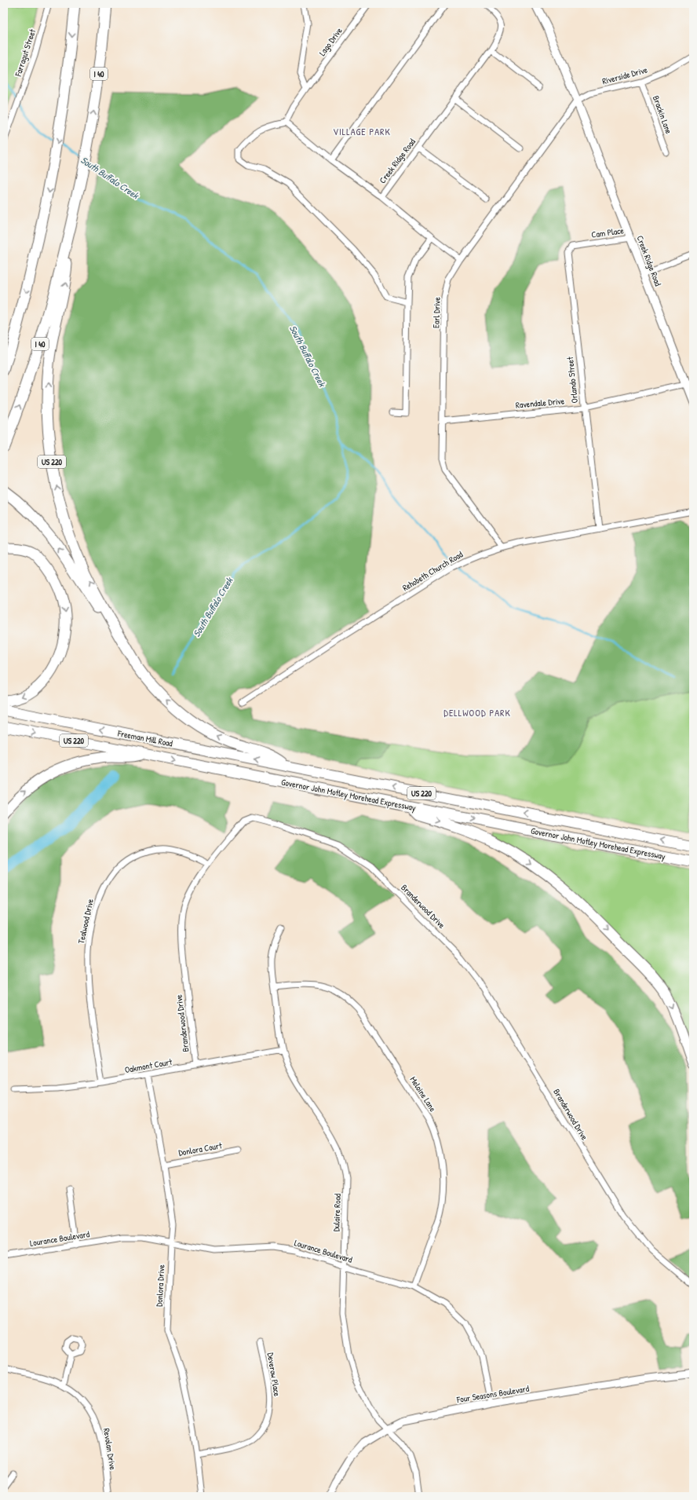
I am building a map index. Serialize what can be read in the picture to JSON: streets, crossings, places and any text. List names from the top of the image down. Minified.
{"streets":{"highway":["I 40","US 220","Freeman Mill Road","Governor John Motley Morehead Expressway"],"main road":["Creek Ridge Road"],"street":["Lago Drive","Farragut Street","Riverside Drive","Brackin Lane","Cam Place","Earl Drive","Orlando Street","Ravendale Drive","Rehobeth Church Road","Branderwood Drive","Tealwood Drive","Oakmont Court","Meloine Lane","Donlora Court","Dulaire Road","Lourance Boulevard","Donlora Drive","Deverow Place","Four Seasons Boulevard","Revolan Drive"]},"crossings":[["Lago Drive","Creek Ridge Road"],["I 40","US 220"],["Riverside Drive","Brackin Lane"],["Riverside Drive","Creek Ridge Road"],["Riverside Drive","Earl Drive"],["Creek Ridge Road","Cam Place"],["Creek Ridge Road","Earl Drive"],["Creek Ridge Road","Ravendale Drive"],["Cam Place","Orlando Street"],["Earl Drive","Ravendale Drive"],["Earl Drive","Rehobeth Church Road"],["Orlando Street","Ravendale Drive"],["Orlando Street","Rehobeth Church Road"],["US 220","Freeman Mill Road"],["US 220","Governor John Motley Morehead Expressway"],["Freeman Mill Road","Governor John Motley Morehead Expressway"],["Branderwood Drive","Tealwood Drive"],["Branderwood Drive","Oakmont Court"],["Tealwood Drive","Oakmont Court"],["Oakmont Court","Dulaire Road"],["Oakmont Court","Donlora Drive"],["Meloine Lane","Dulaire Road"],["Meloine Lane","Lourance Boulevard"],["Donlora Court","Donlora Drive"],["Dulaire Road","Lourance Boulevard"],["Dulaire Road","Four Seasons Boulevard"],["Lourance Boulevard","Donlora Drive"],["Lourance Boulevard","Four Seasons Boulevard"],["Donlora Drive","Deverow Place"]],"districts":["VILLAGE PARK","DELLWOOD PARK"],"water":["South Buffalo Creek"]}
